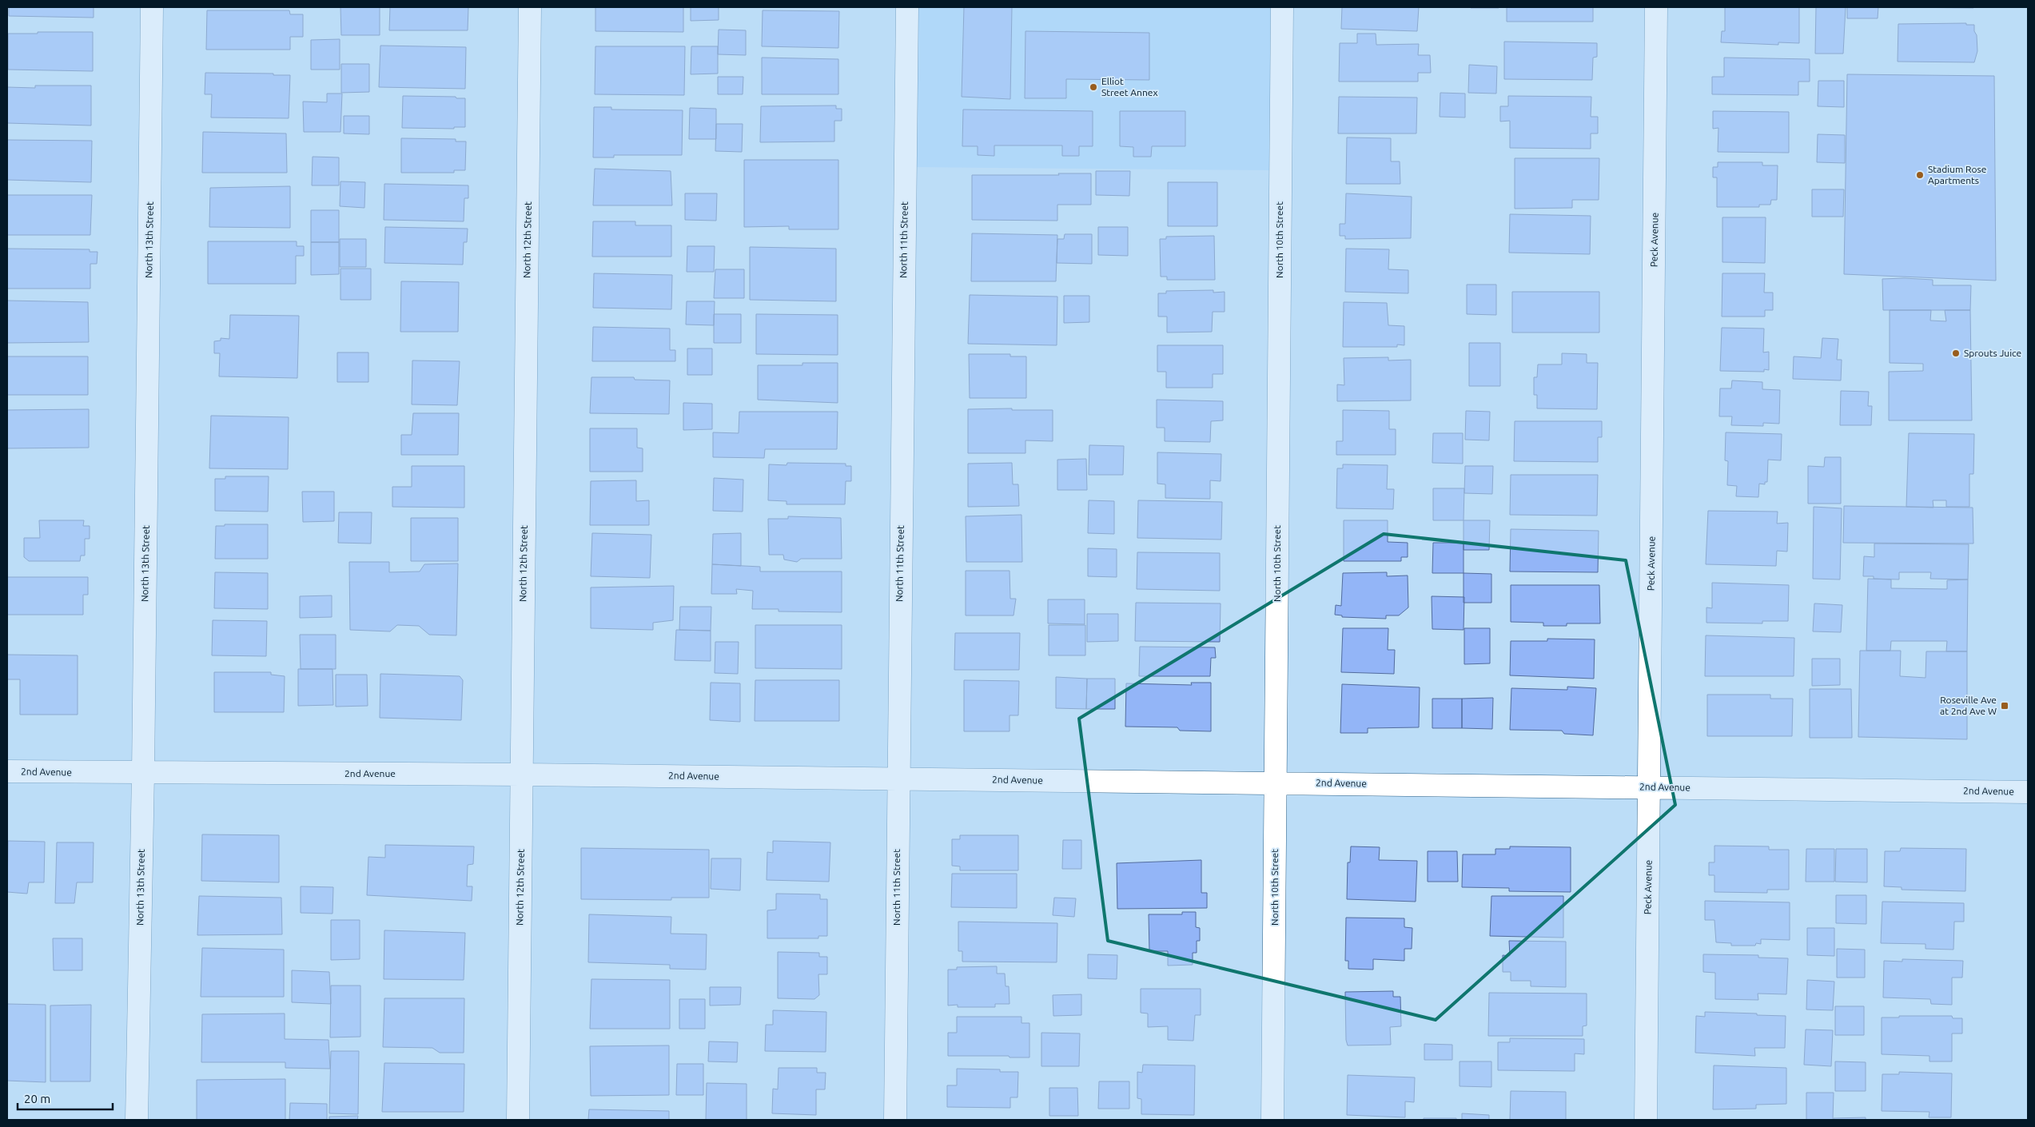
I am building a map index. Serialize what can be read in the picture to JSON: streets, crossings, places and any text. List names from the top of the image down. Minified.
{"streets":{"street":["North 13th Street","North 12th Street","North 11th Street","North 10th Street","Peck Avenue","2nd Avenue"]},"crossings":[["North 13th Street","2nd Avenue"],["North 12th Street","2nd Avenue"],["North 11th Street","2nd Avenue"],["North 10th Street","2nd Avenue"],["Peck Avenue","2nd Avenue"]],"places":{"other":["Elliot Street Annex","Stadium Rose Apartments","Sprouts Juice"],"transit":["Roseville Ave at 2nd Ave W"]},"scale_bar":"20 m"}
